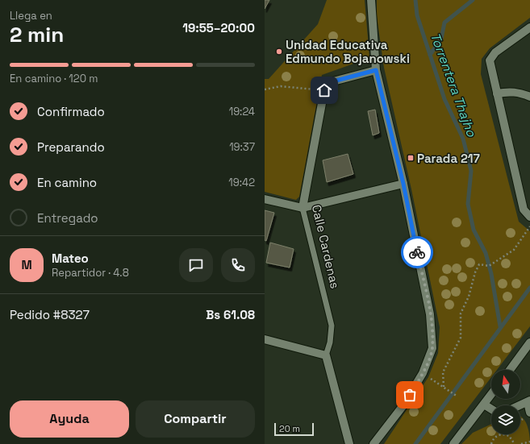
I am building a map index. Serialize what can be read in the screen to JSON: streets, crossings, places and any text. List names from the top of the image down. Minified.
{"streets":{"street":["Calle Cardenas"]},"water":["Torrentera Thajho"],"places":{"other":["Unidad Educativa Edmundo Bojanowski"],"transit":["Parada 217"]},"scale_bar":"20 m","north":"top","page":{"heading":["2 min","Llega en","19:55–20:00"],"panel":["Mateo","Repartidor · 4.8","Pedido #8327","Bs 61.08"],"bar":"En camino · 120 m","list":[["Confirmado","19:24"],["Preparando","19:37"],["En camino","19:42"],"Entregado"],"round":"M","buttons":["Ayuda","Compartir"],"scale":"20 m"}}
